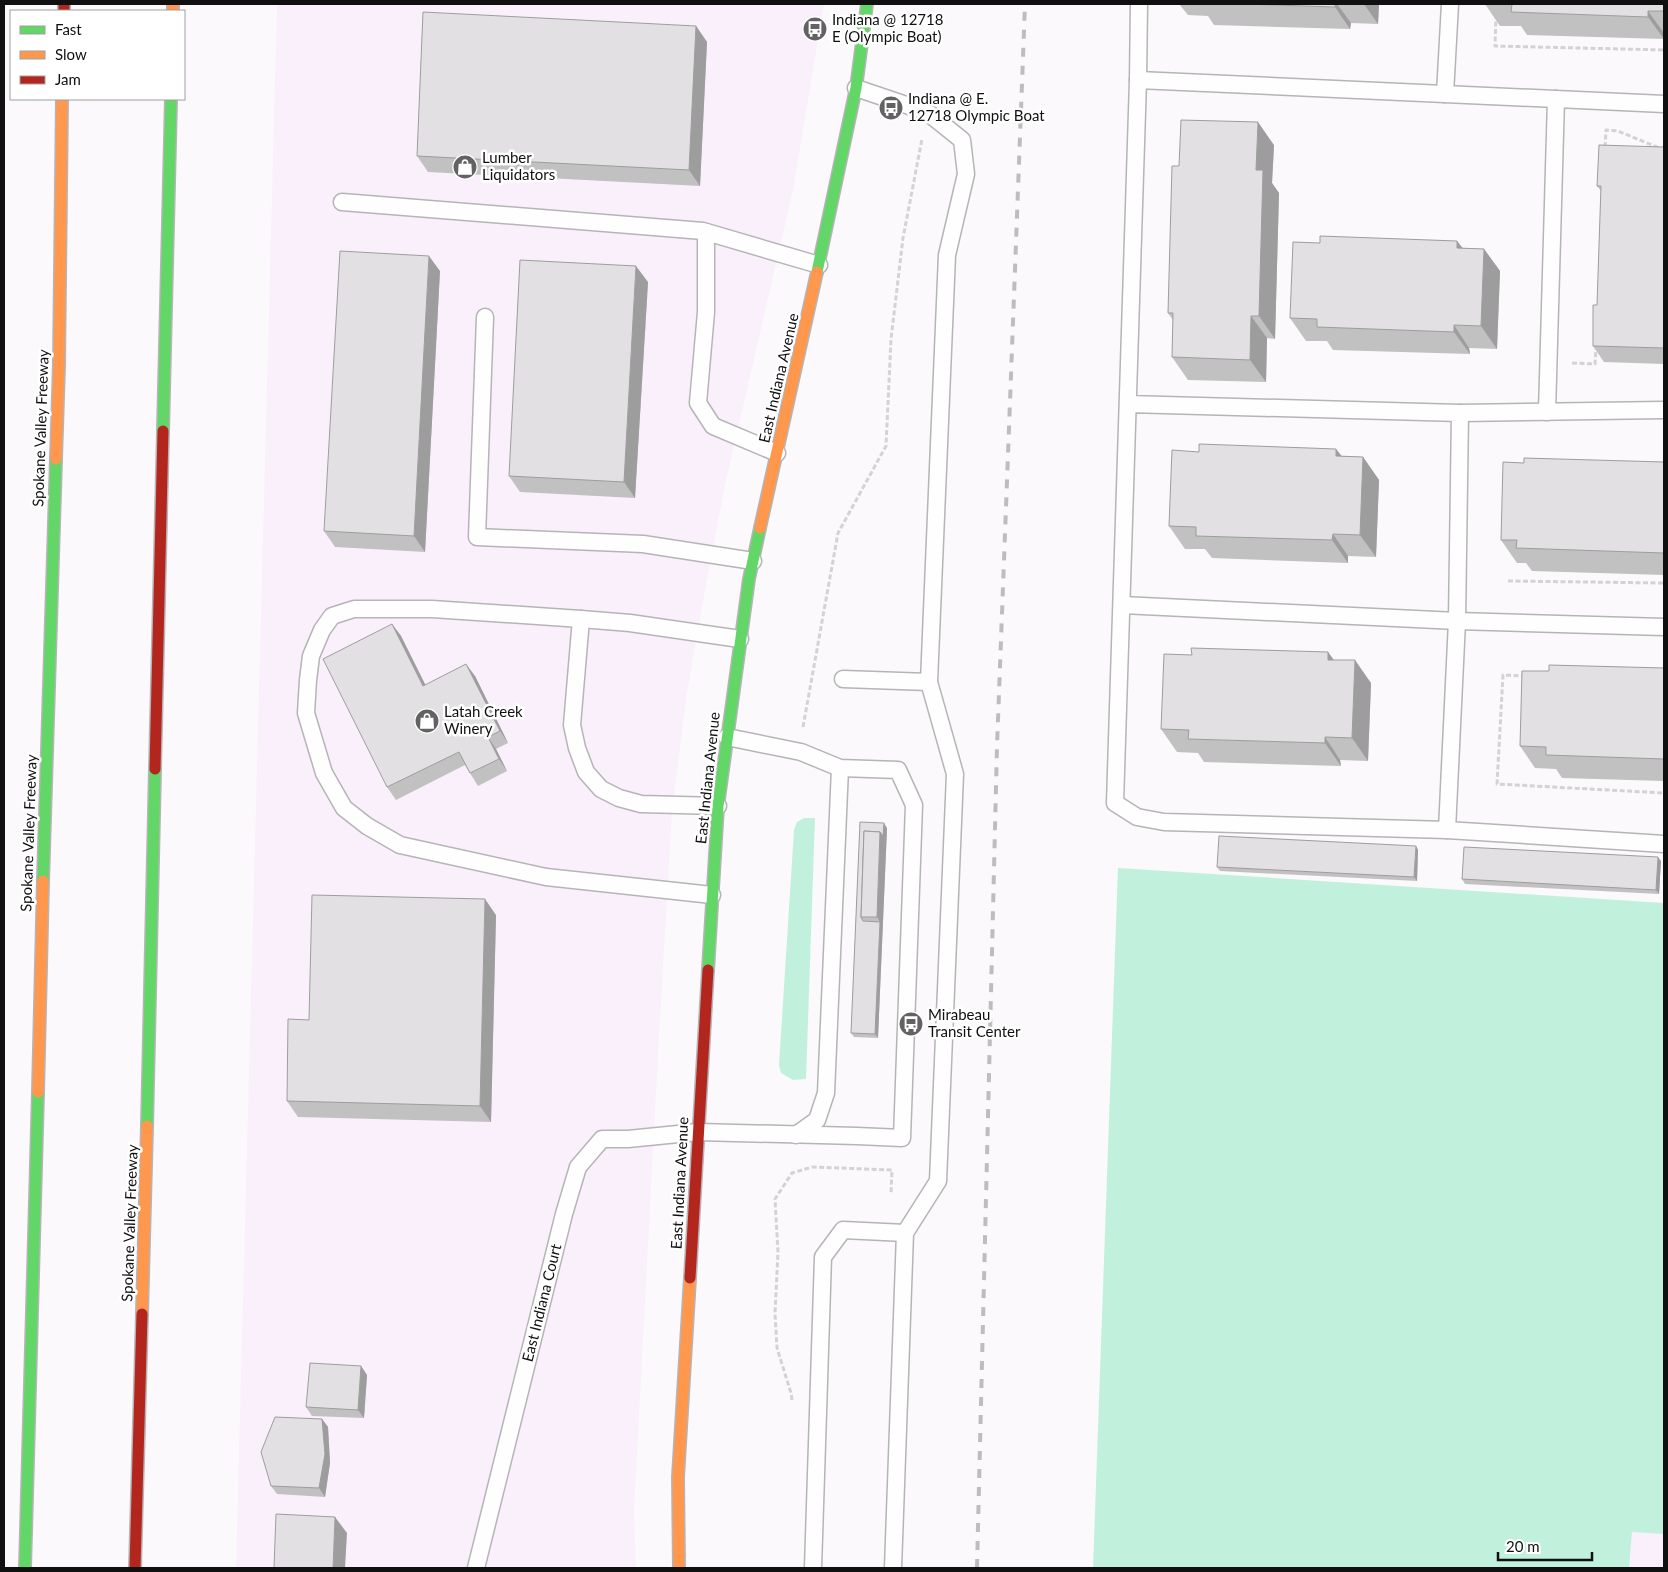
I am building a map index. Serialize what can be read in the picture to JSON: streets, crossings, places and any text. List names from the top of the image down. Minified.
{"streets":{"main road":["East Indiana Avenue","Spokane Valley Freeway"],"lane":["East Indiana Court"]},"crossings":[["East Indiana Avenue","East Indiana Court"]],"places":{"bus stop":["Indiana @ 12718 E (Olympic Boat)","Indiana @ E. 12718 Olympic Boat","Mirabeau Transit Center"],"shop":["Lumber Liquidators","Latah Creek Winery"]},"legend":["Fast","Slow","Jam"],"scale_bar":"20 m"}
